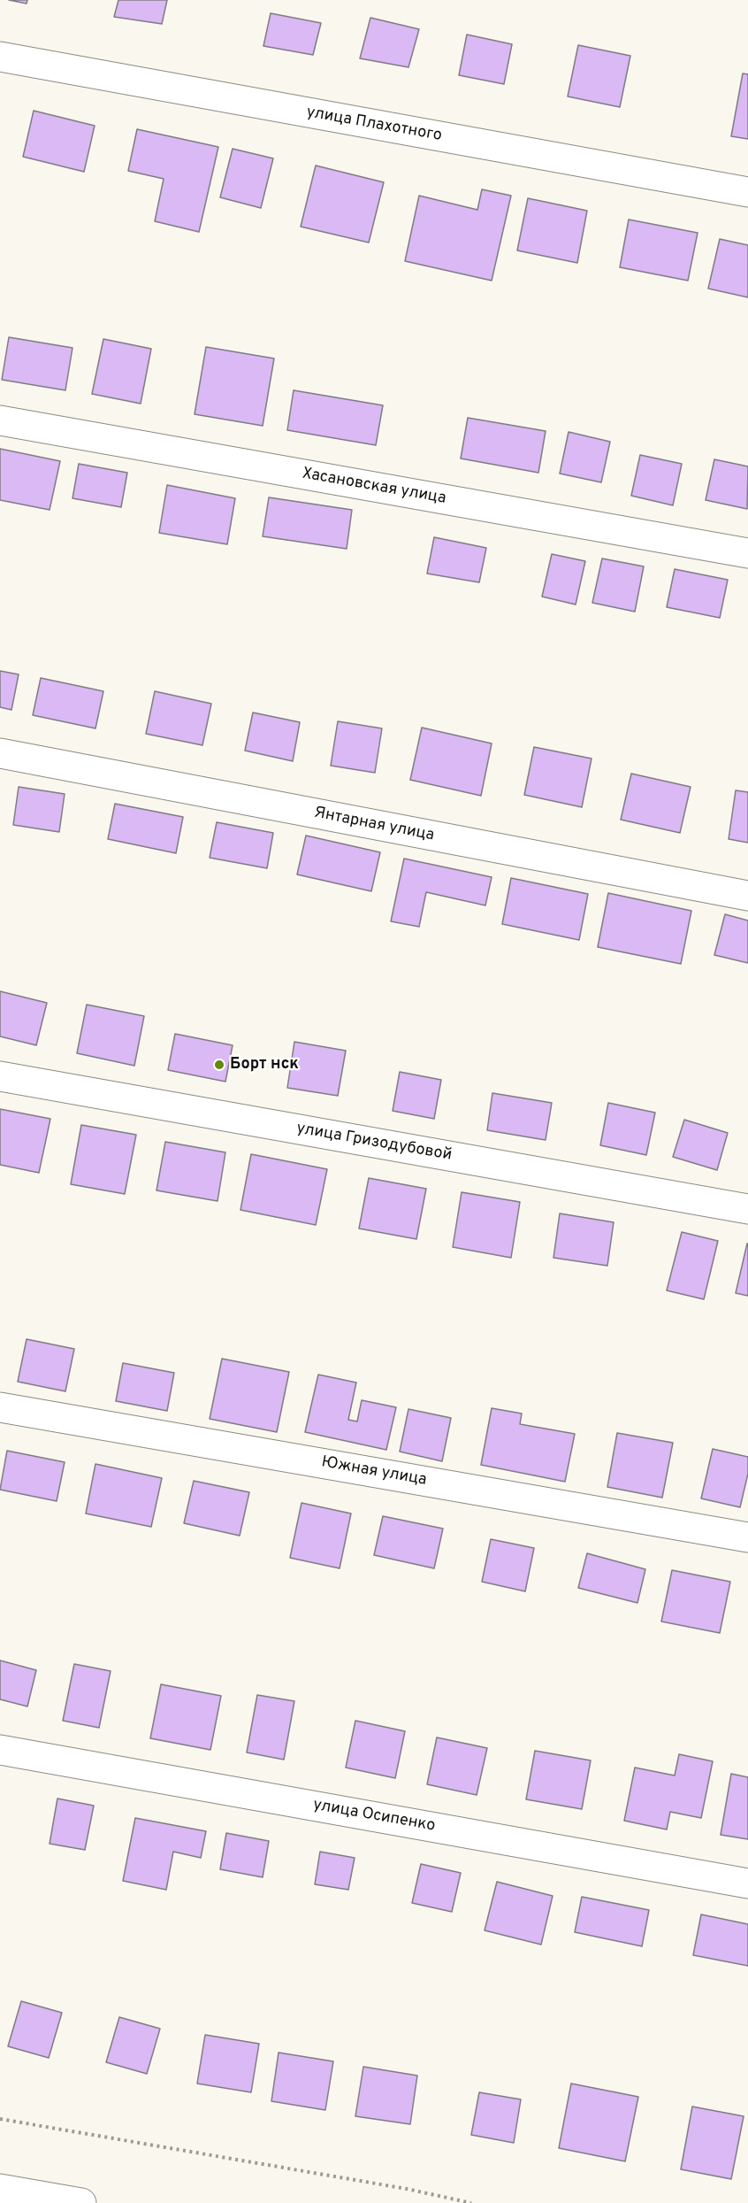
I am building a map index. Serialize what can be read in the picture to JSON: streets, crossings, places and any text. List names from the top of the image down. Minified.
{"streets":{"street":["улица Плахотного","Хасановская улица","Янтарная улица","улица Гризодубовой","Южная улица","улица Осипенко"]},"places":["Борт нск"]}
